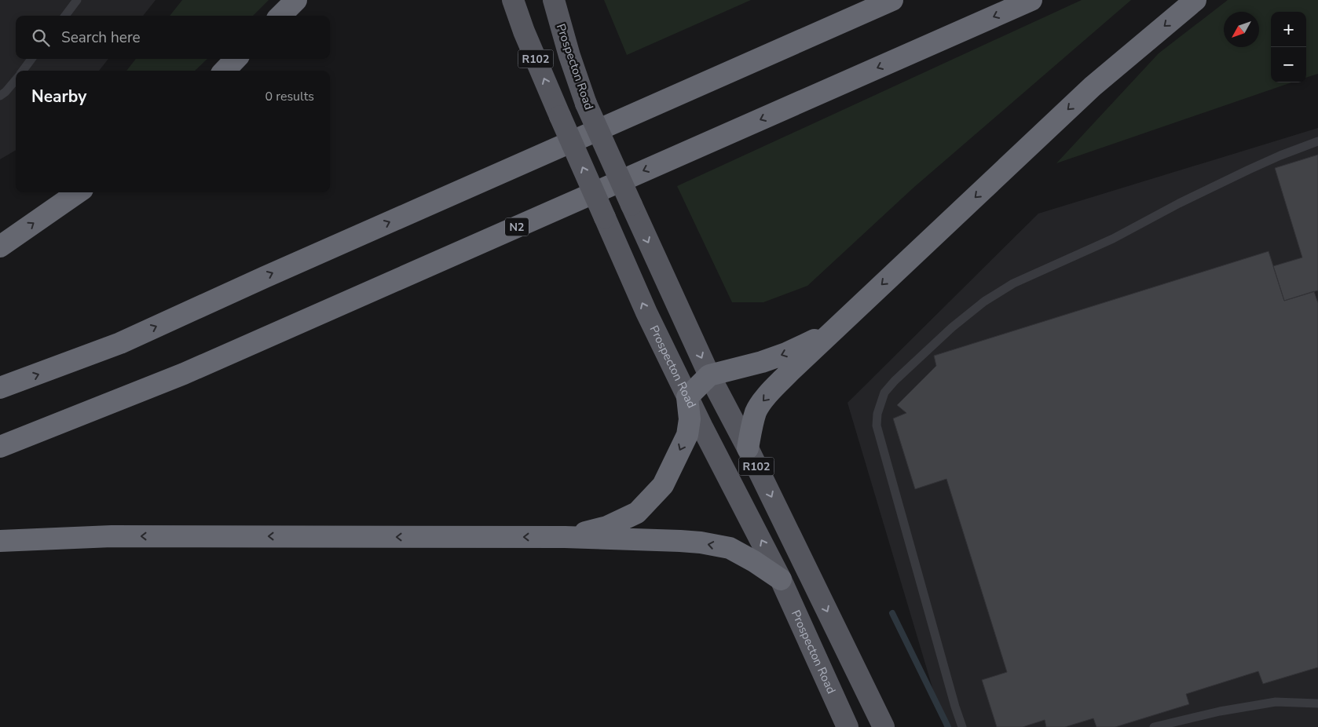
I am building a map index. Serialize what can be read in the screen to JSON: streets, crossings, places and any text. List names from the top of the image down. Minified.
{"streets":{"highway":["N2"],"main road":["R102","Prospecton Road"]},"north":"bottom left","page":{"map_buttons":["+","−"],"search":"Search here","heading":["Nearby","0 results"]}}
